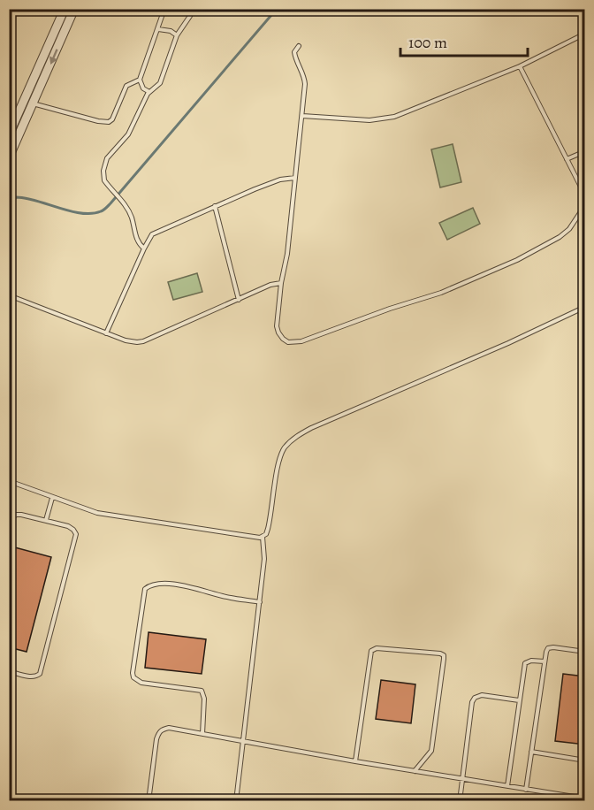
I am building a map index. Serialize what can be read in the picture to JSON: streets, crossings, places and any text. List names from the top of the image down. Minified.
{"scale_bar":"100 m"}
